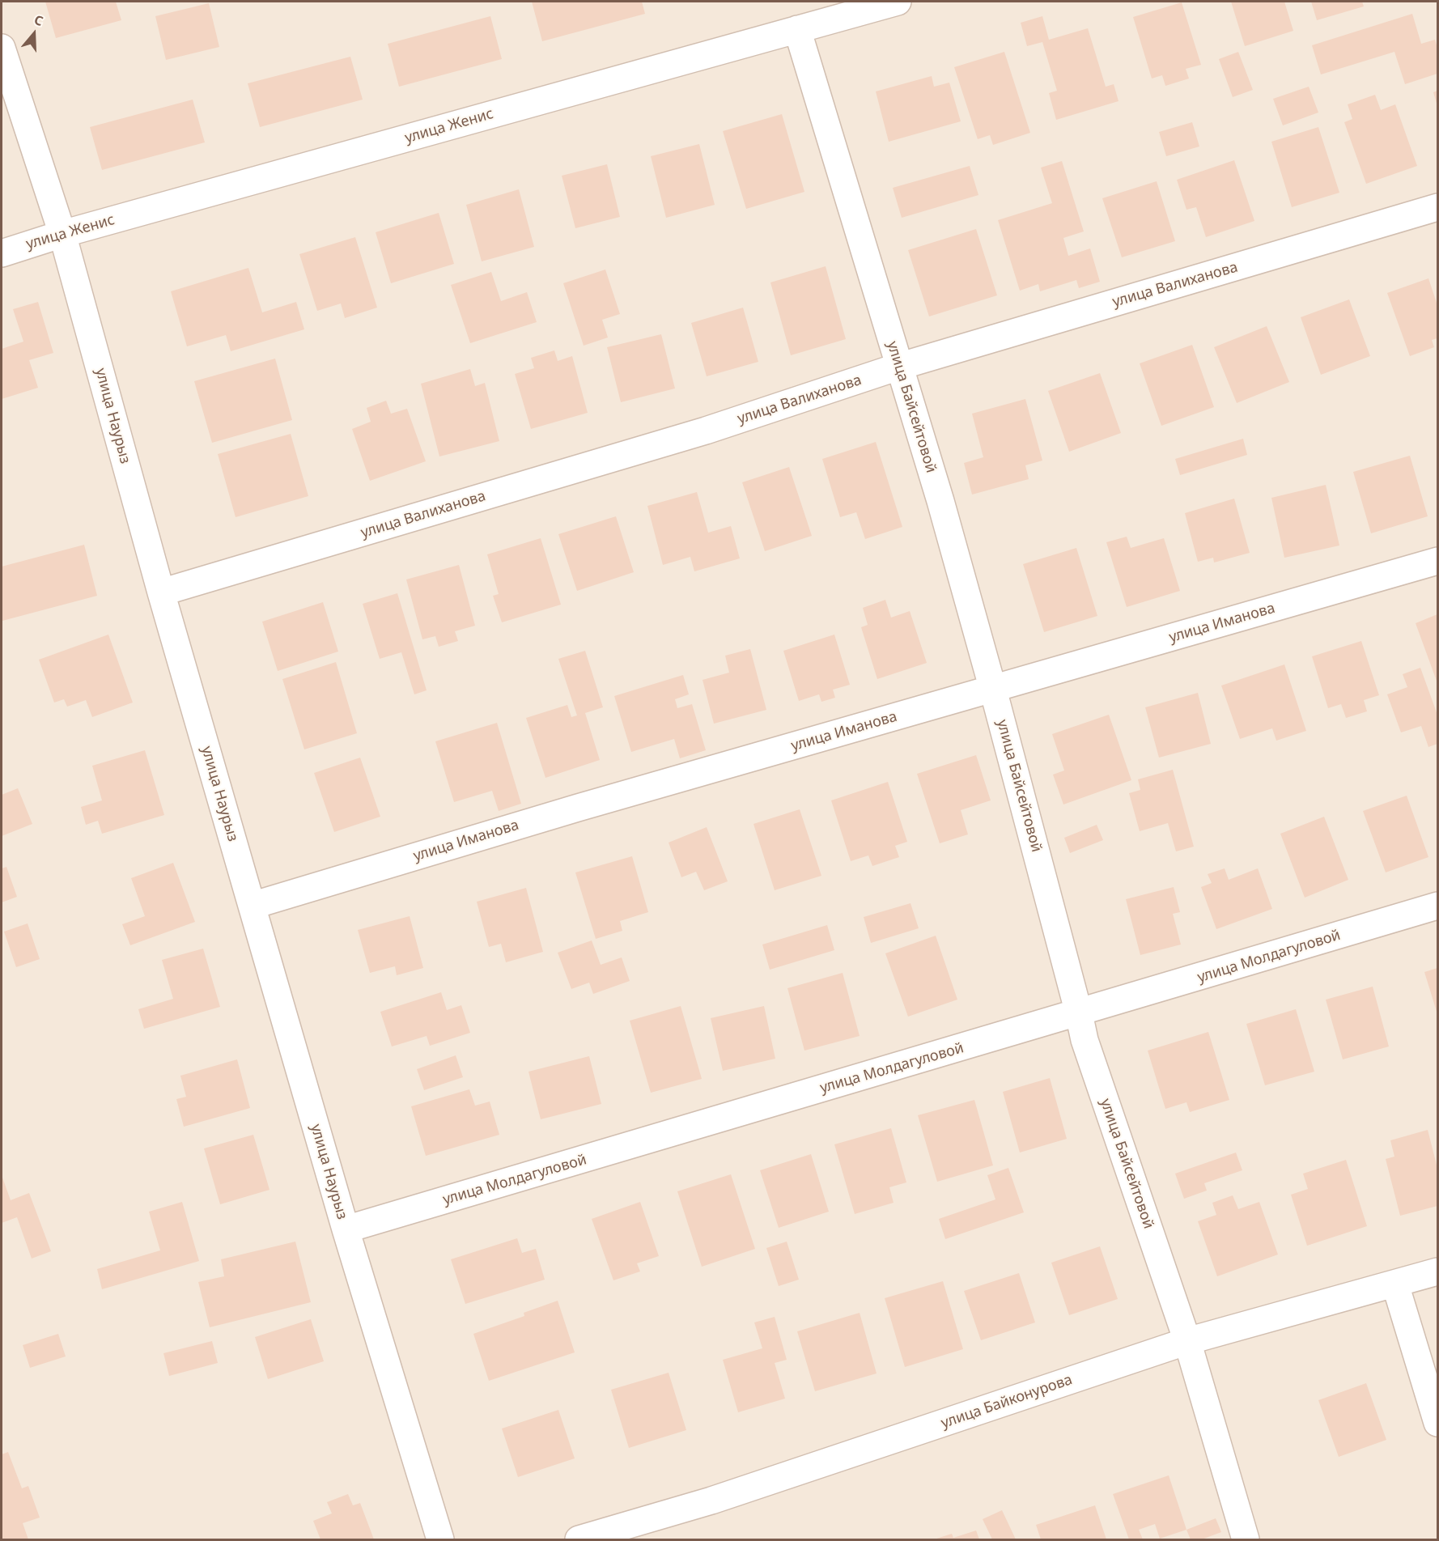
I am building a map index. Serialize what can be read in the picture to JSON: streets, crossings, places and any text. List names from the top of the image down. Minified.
{"streets":{"street":["улица Женис","улица Валиханова","улица Байсейтовой","улица Наурыз","улица Иманова","улица Молдагуловой","улица Байконурова"]},"crossings":[["улица Женис","улица Байсейтовой"],["улица Женис","улица Наурыз"],["улица Валиханова","улица Байсейтовой"],["улица Валиханова","улица Наурыз"],["улица Байсейтовой","улица Иманова"],["улица Байсейтовой","улица Молдагуловой"],["улица Байсейтовой","улица Байконурова"],["улица Наурыз","улица Иманова"],["улица Наурыз","улица Молдагуловой"]],"north":"top"}
